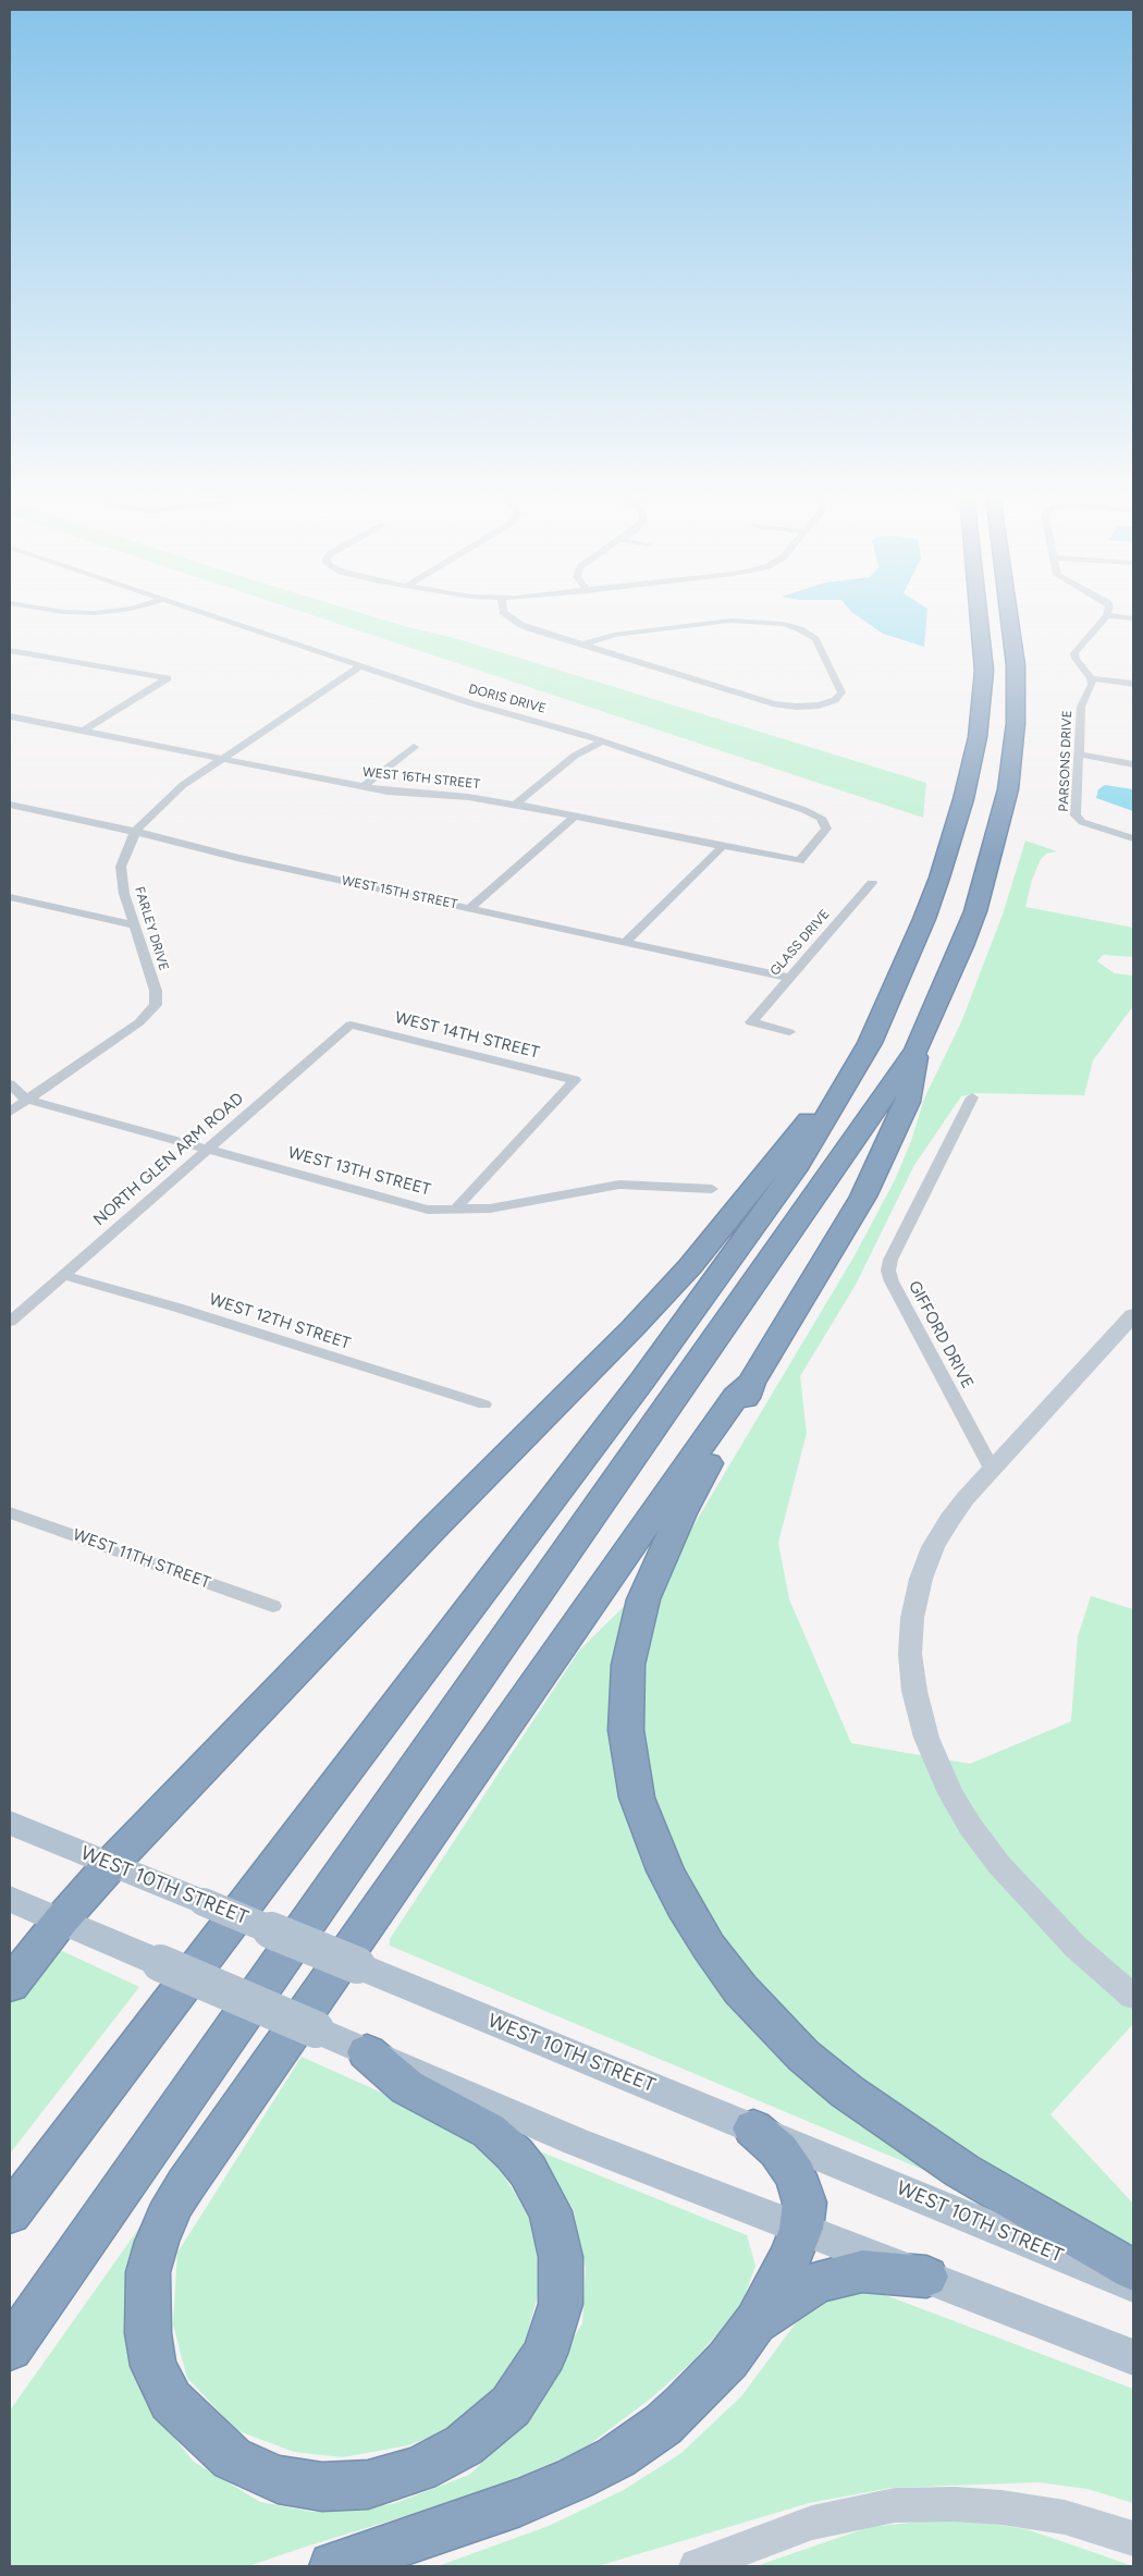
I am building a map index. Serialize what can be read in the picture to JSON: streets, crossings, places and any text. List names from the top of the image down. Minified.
{"streets":{"main road":["WEST 10TH STREET"],"street":["DORIS DRIVE","PARSONS DRIVE","WEST 16TH STREET","WEST 15TH STREET","FARLEY DRIVE","GLASS DRIVE","WEST 14TH STREET","NORTH GLEN ARM ROAD","WEST 13TH STREET","WEST 12TH STREET","GIFFORD DRIVE","WEST 11TH STREET"]},"crossings":[["DORIS DRIVE","WEST 16TH STREET"],["DORIS DRIVE","FARLEY DRIVE"],["WEST 16TH STREET","FARLEY DRIVE"],["WEST 15TH STREET","FARLEY DRIVE"],["WEST 15TH STREET","GLASS DRIVE"],["FARLEY DRIVE","WEST 13TH STREET"],["WEST 14TH STREET","NORTH GLEN ARM ROAD"],["WEST 14TH STREET","WEST 13TH STREET"],["NORTH GLEN ARM ROAD","WEST 13TH STREET"],["NORTH GLEN ARM ROAD","WEST 12TH STREET"]]}
